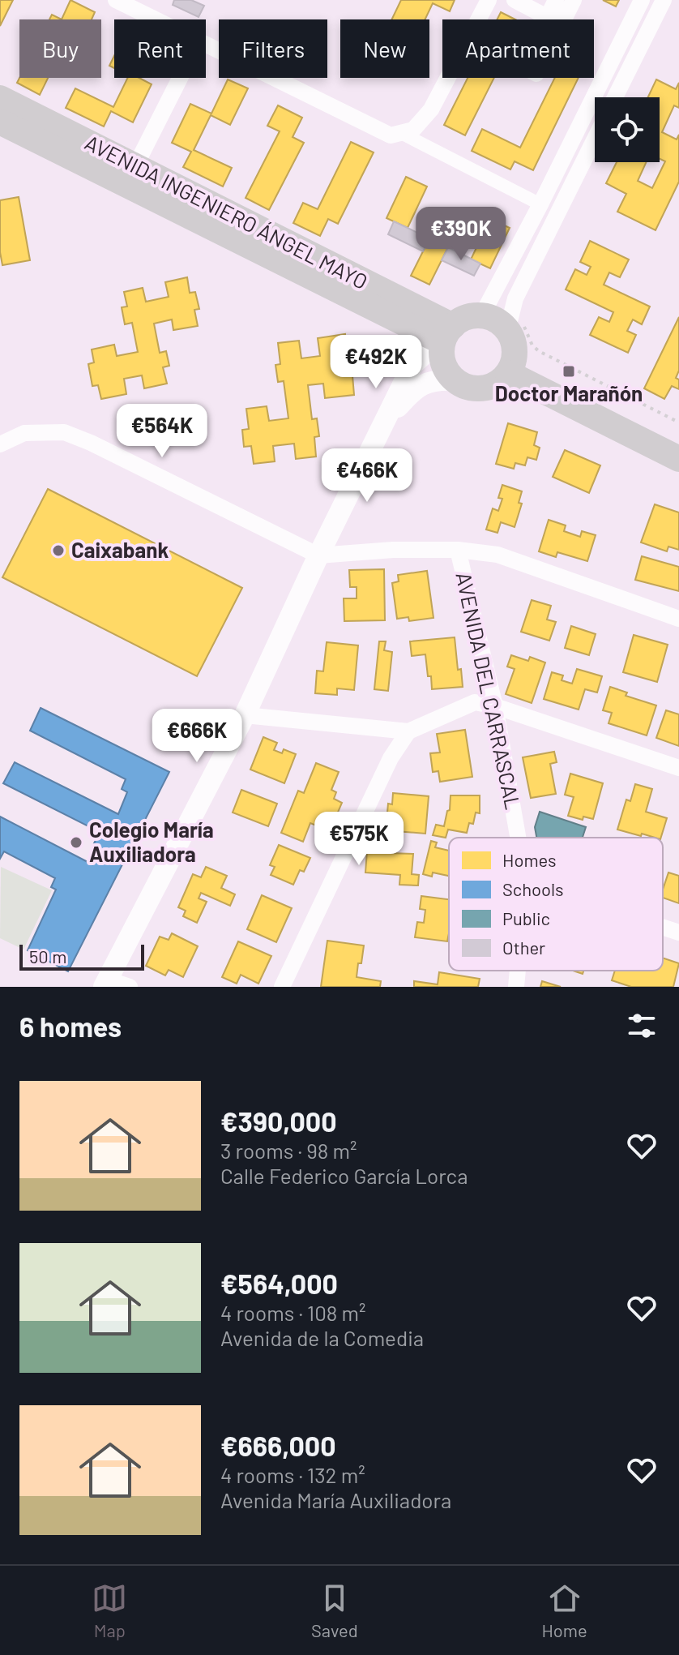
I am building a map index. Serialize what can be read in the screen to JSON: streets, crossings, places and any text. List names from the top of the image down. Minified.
{"streets":{"main road":["AVENIDA INGENIERO ÁNGEL MAYO"],"street":["AVENIDA DEL CARRASCAL"]},"places":{"transit":["Doctor Marañón"],"other":["Caixabank","Colegio María Auxiliadora"]},"legend":["Homes","Schools","Public","Other"],"scale_bar":"50 m","page":{"chip":["Buy","Rent","Filters","New","Apartment"],"price":["€390K","€492K","€564K","€466K","€666K","€575K"],"scale":"50 m","heading":"6 homes","list":[{"name":"€390,000","note":"3 rooms · 98 m² · Calle Federico García Lorca"},{"name":"€564,000","note":"4 rooms · 108 m² · Avenida de la Comedia"},{"name":"€666,000","note":"4 rooms · 132 m² · Avenida María Auxiliadora"}],"tabs":["Map","Saved","Home"]}}
